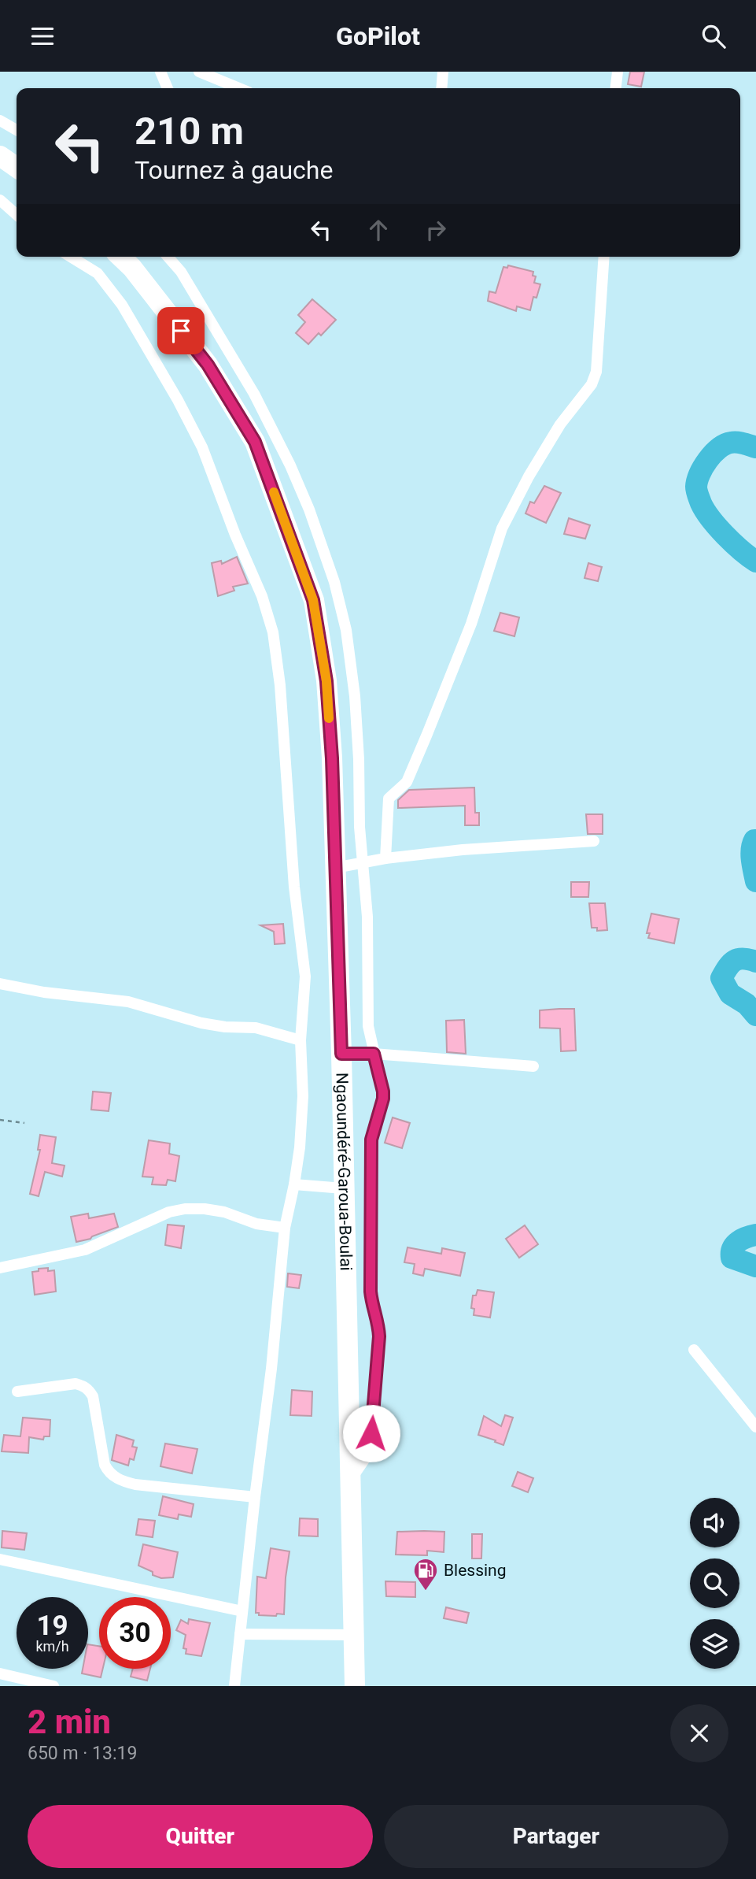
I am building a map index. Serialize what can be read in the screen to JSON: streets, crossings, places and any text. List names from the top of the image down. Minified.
{"streets":{"highway":["Ngaoundéré-Garoua-Boulai"]},"places":{"fuel station":["Blessing"]},"page":{"header":"GoPilot","turn":["210 m","Tournez à gauche"],"speed":"19 km/h","limit":"30","heading":["2 min","650 m · 13:19"],"buttons":["Quitter","Partager"]}}
